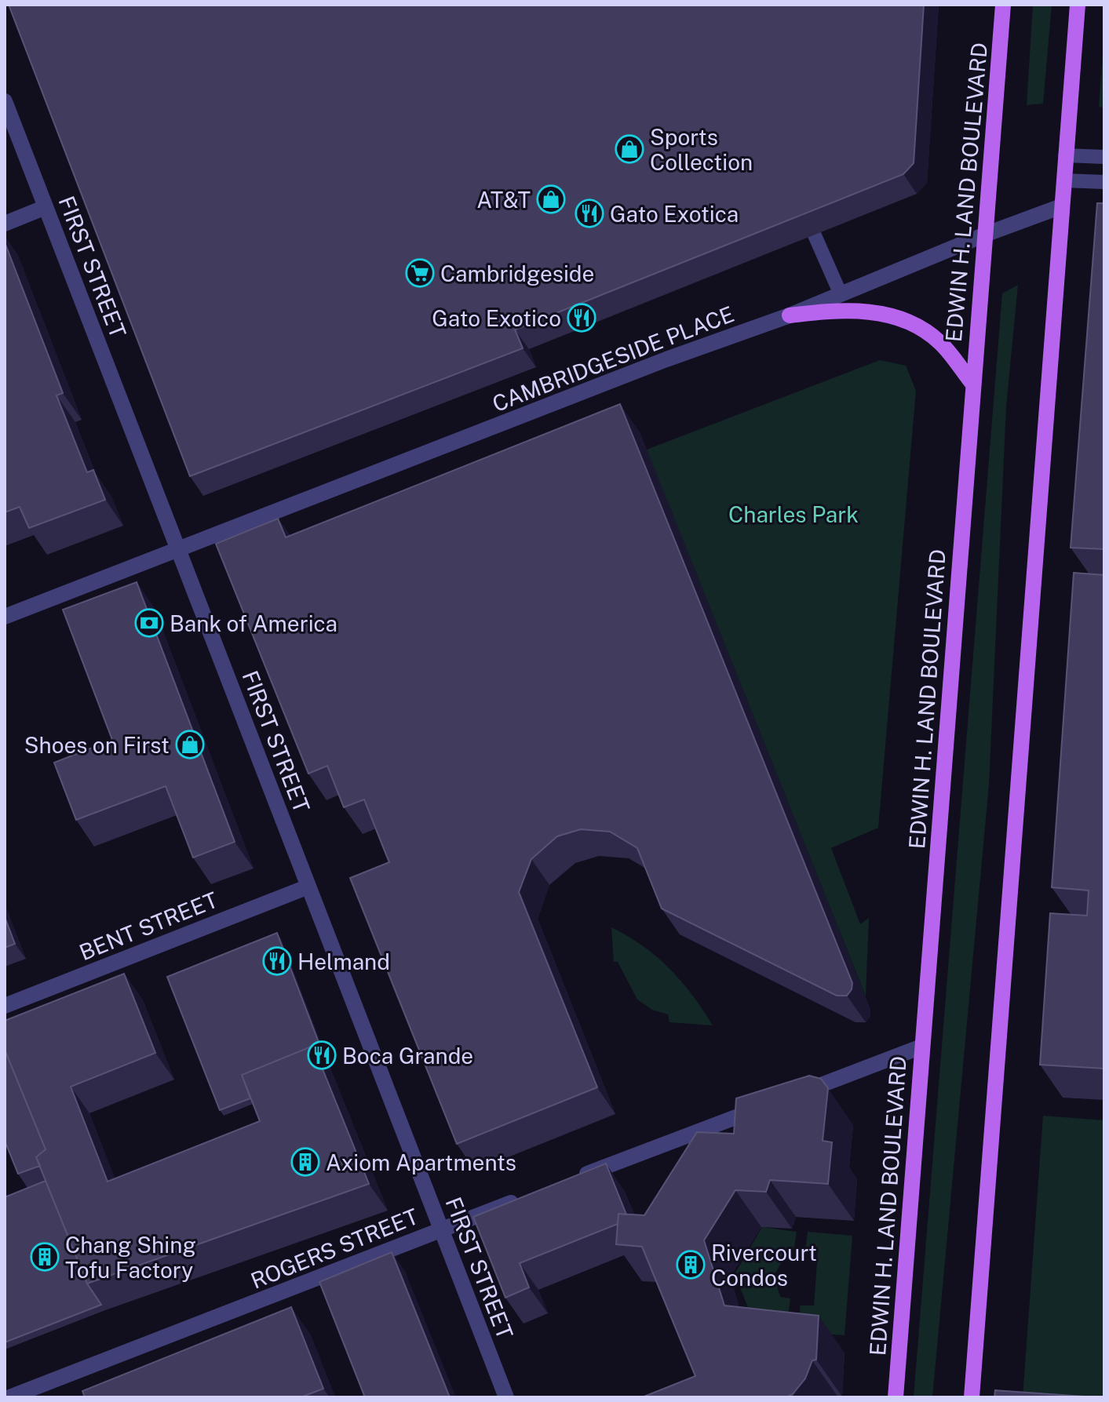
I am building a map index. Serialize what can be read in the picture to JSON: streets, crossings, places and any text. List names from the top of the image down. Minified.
{"streets":{"main road":["EDWIN H. LAND BOULEVARD"],"street":["FIRST STREET","CAMBRIDGESIDE PLACE","BENT STREET","ROGERS STREET"]},"crossings":[["EDWIN H. LAND BOULEVARD","CAMBRIDGESIDE PLACE"],["FIRST STREET","CAMBRIDGESIDE PLACE"],["FIRST STREET","BENT STREET"],["FIRST STREET","ROGERS STREET"]],"parks":["Charles Park"],"places":{"shop":["Sports Collection","AT&T","Shoes on First"],"restaurant":["Gato Exotica","Gato Exotico","Helmand","Boca Grande"],"supermarket":["Cambridgeside"],"bank":["Bank of America"],"building":["Axiom Apartments","Chang Shing Tofu Factory","Rivercourt Condos"]}}
